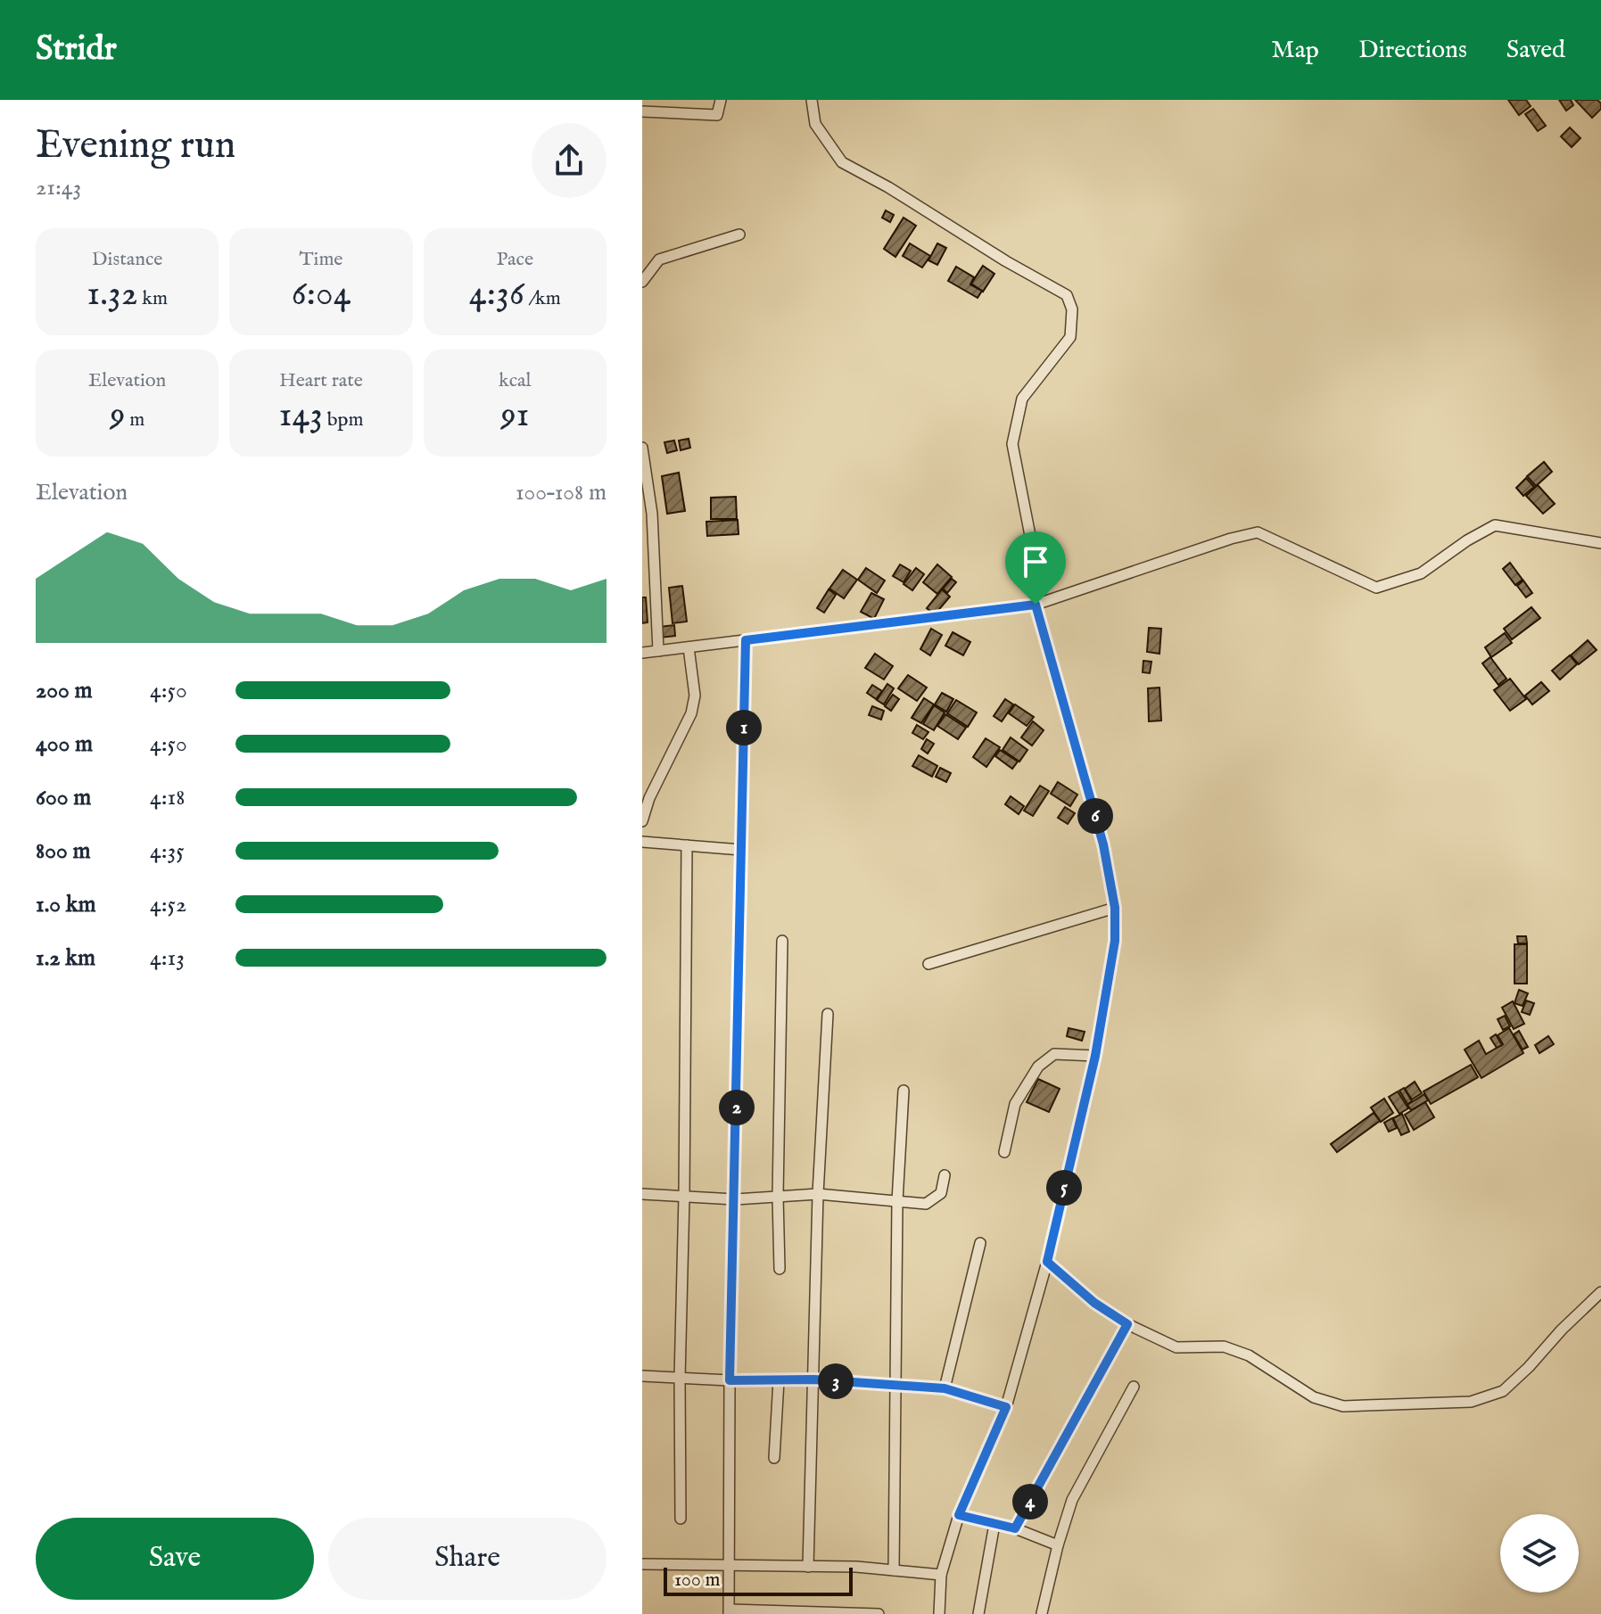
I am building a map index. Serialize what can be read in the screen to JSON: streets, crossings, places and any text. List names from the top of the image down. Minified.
{"scale_bar":"100 m","page":{"header":"Stridr","nav":["Map","Directions","Saved"],"heading":["Evening run","21:43"],"stats":[["Distance","1.32 km"],["Time","6:04"],["Pace","4:36 /km"],["Elevation","9 m"],["Heart rate","143 bpm"],["kcal","91"]],"chart":["Elevation","100–108 m"],"list":[{"name":"200 m","note":"4:50"},{"name":"400 m","note":"4:50"},{"name":"600 m","note":"4:18"},{"name":"800 m","note":"4:35"},{"name":"1.0 km","note":"4:52"},{"name":"1.2 km","note":"4:13"}],"pins":["1","6","2","5","3","4"],"buttons":["Save","Share"],"scale":"100 m"}}
